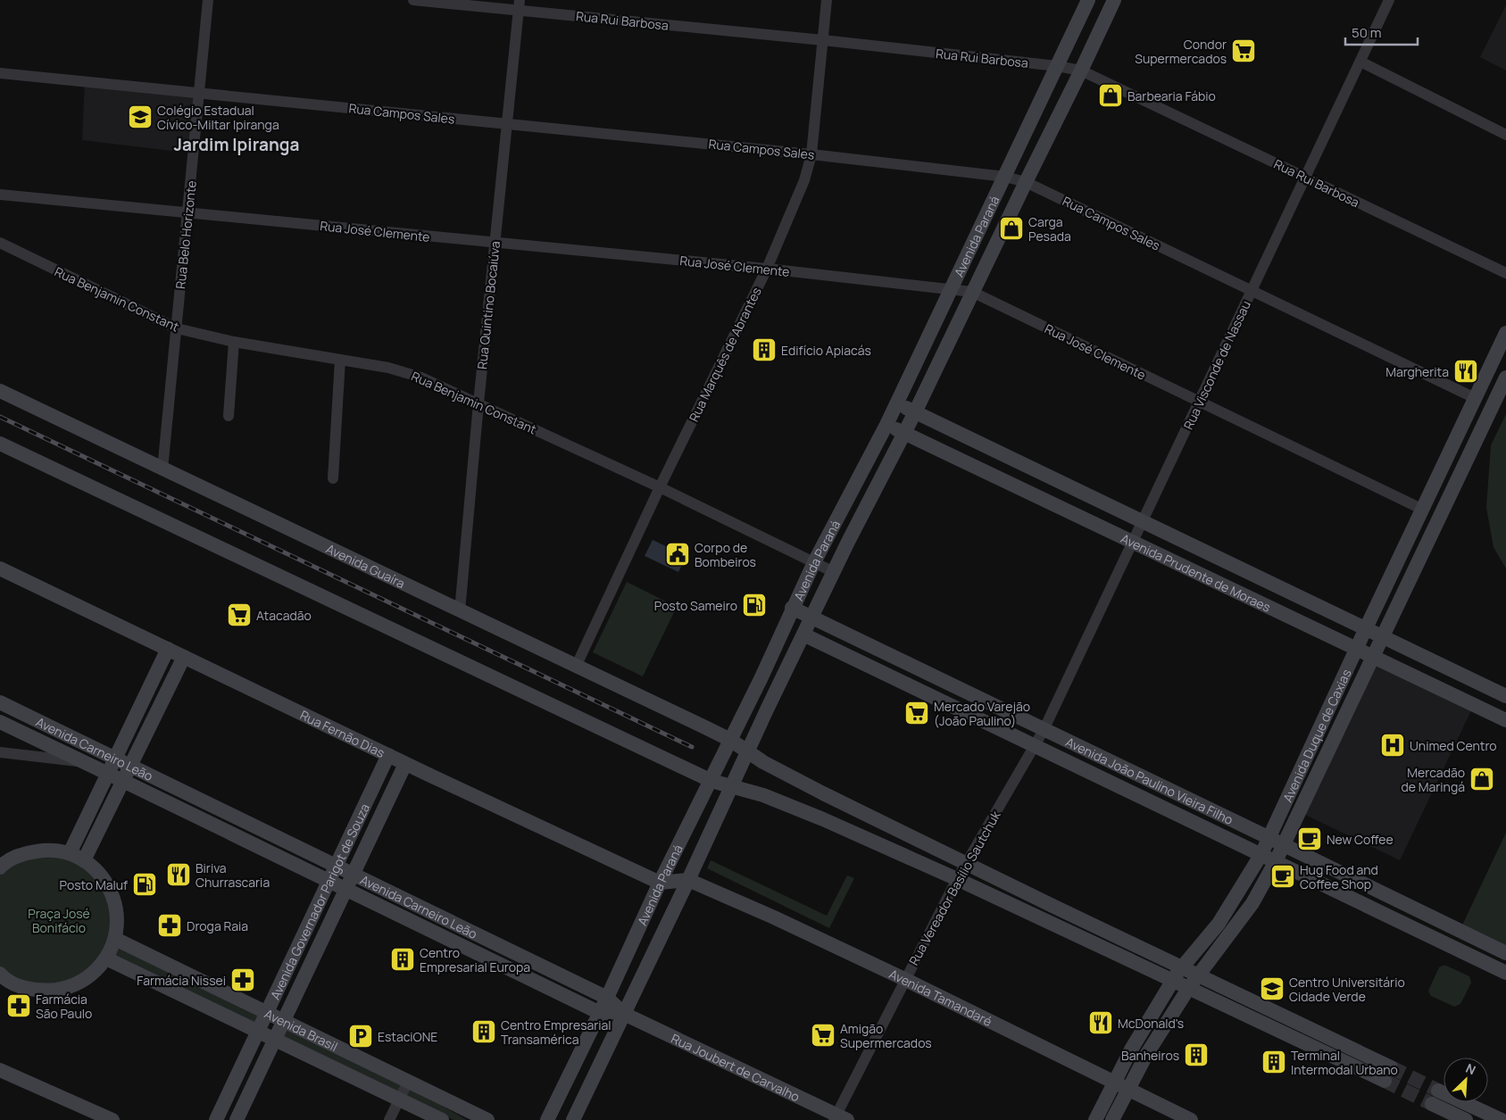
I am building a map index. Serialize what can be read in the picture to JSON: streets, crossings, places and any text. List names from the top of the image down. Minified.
{"streets":{"main road":["Avenida Paraná","Avenida Guaíra","Avenida Prudente de Moraes","Rua Fernão Dias","Avenida Duque de Caxias","Avenida Carneiro Leão","Avenida João Paulino Vieira Filho","Avenida Governador Parigot de Souza","Avenida Tamandaré","Avenida Brasil","Rua Joubert de Carvalho"],"street":["Rua Rui Barbosa","Rua Campos Sales","Rua José Clemente","Rua Belo Horizonte","Rua Benjamin Constant","Rua Quintino Bocaiúva","Rua Marquês de Abrantes","Rua Visconde de Nassau","Rua Vereador Basílio Sautchuk"]},"crossings":[["Rua Rui Barbosa","Avenida Paraná"],["Rua Rui Barbosa","Rua Quintino Bocaiúva"],["Rua Rui Barbosa","Rua Marquês de Abrantes"],["Rua Rui Barbosa","Rua Visconde de Nassau"],["Rua Campos Sales","Rua Belo Horizonte"],["Rua Campos Sales","Avenida Paraná"],["Rua Campos Sales","Rua Quintino Bocaiúva"],["Rua Campos Sales","Rua Marquês de Abrantes"],["Rua Campos Sales","Rua Visconde de Nassau"],["Rua Campos Sales","Avenida Duque de Caxias"],["Rua José Clemente","Rua Belo Horizonte"],["Rua José Clemente","Avenida Paraná"],["Rua José Clemente","Rua Quintino Bocaiúva"],["Rua José Clemente","Rua Marquês de Abrantes"],["Rua José Clemente","Rua Visconde de Nassau"],["Rua José Clemente","Avenida Duque de Caxias"],["Rua Belo Horizonte","Rua Benjamin Constant"],["Rua Belo Horizonte","Avenida Guaíra"],["Avenida Paraná","Rua Benjamin Constant"],["Avenida Paraná","Avenida Guaíra"],["Avenida Paraná","Avenida Prudente de Moraes"],["Avenida Paraná","Rua Fernão Dias"],["Avenida Paraná","Avenida Carneiro Leão"],["Avenida Paraná","Avenida João Paulino Vieira Filho"],["Avenida Paraná","Avenida Tamandaré"],["Avenida Paraná","Rua Joubert de Carvalho"],["Rua Benjamin Constant","Rua Quintino Bocaiúva"],["Rua Benjamin Constant","Rua Marquês de Abrantes"],["Rua Quintino Bocaiúva","Avenida Guaíra"],["Rua Marquês de Abrantes","Avenida Guaíra"],["Rua Visconde de Nassau","Avenida Prudente de Moraes"],["Rua Visconde de Nassau","Avenida João Paulino Vieira Filho"],["Rua Visconde de Nassau","Rua Vereador Basílio Sautchuk"],["Avenida Guaíra","Avenida Duque de Caxias"],["Avenida Guaíra","Rua Vereador Basílio Sautchuk"],["Avenida Prudente de Moraes","Avenida Duque de Caxias"],["Rua Fernão Dias","Avenida Governador Parigot de Souza"],["Avenida Duque de Caxias","Avenida João Paulino Vieira Filho"],["Avenida Duque de Caxias","Avenida Tamandaré"],["Avenida Carneiro Leão","Avenida Governador Parigot de Souza"],["Avenida Carneiro Leão","Rua Joubert de Carvalho"],["Avenida João Paulino Vieira Filho","Rua Vereador Basílio Sautchuk"],["Rua Vereador Basílio Sautchuk","Avenida Tamandaré"],["Rua Vereador Basílio Sautchuk","Rua Joubert de Carvalho"],["Avenida Governador Parigot de Souza","Avenida Brasil"]],"districts":["Jardim Ipiranga"],"parks":["Praça José Bonifácio"],"places":{"supermarket":["Condor Supermercados","Atacadão","Mercado Varejão (João Paulino)","Amigão Supermercados"],"shop":["Barbearia Fábio","Carga Pesada","Mercadão de Maringá"],"school or university":["Colégio Estadual Cívico-Miltar Ipiranga","Centro Universitário Cidade Verde"],"building":["Edifício Apiacás","Centro Empresarial Europa","Centro Empresarial Transamérica","Banheiros","Terminal Intermodal Urbano"],"restaurant":["Margherita","Biriva Churrascaria","McDonald's"],"public building":["Corpo de Bombeiros"],"fuel station":["Posto Sameiro","Posto Maluf"],"hospital":["Unimed Centro"],"cafe":["New Coffee","Hug Food and Coffee Shop"],"pharmacy":["Droga Raia","Farmácia Nissei","Farmácia São Paulo"],"parking":["EstaciONE"]},"scale_bar":"50 m","north":"top right"}
